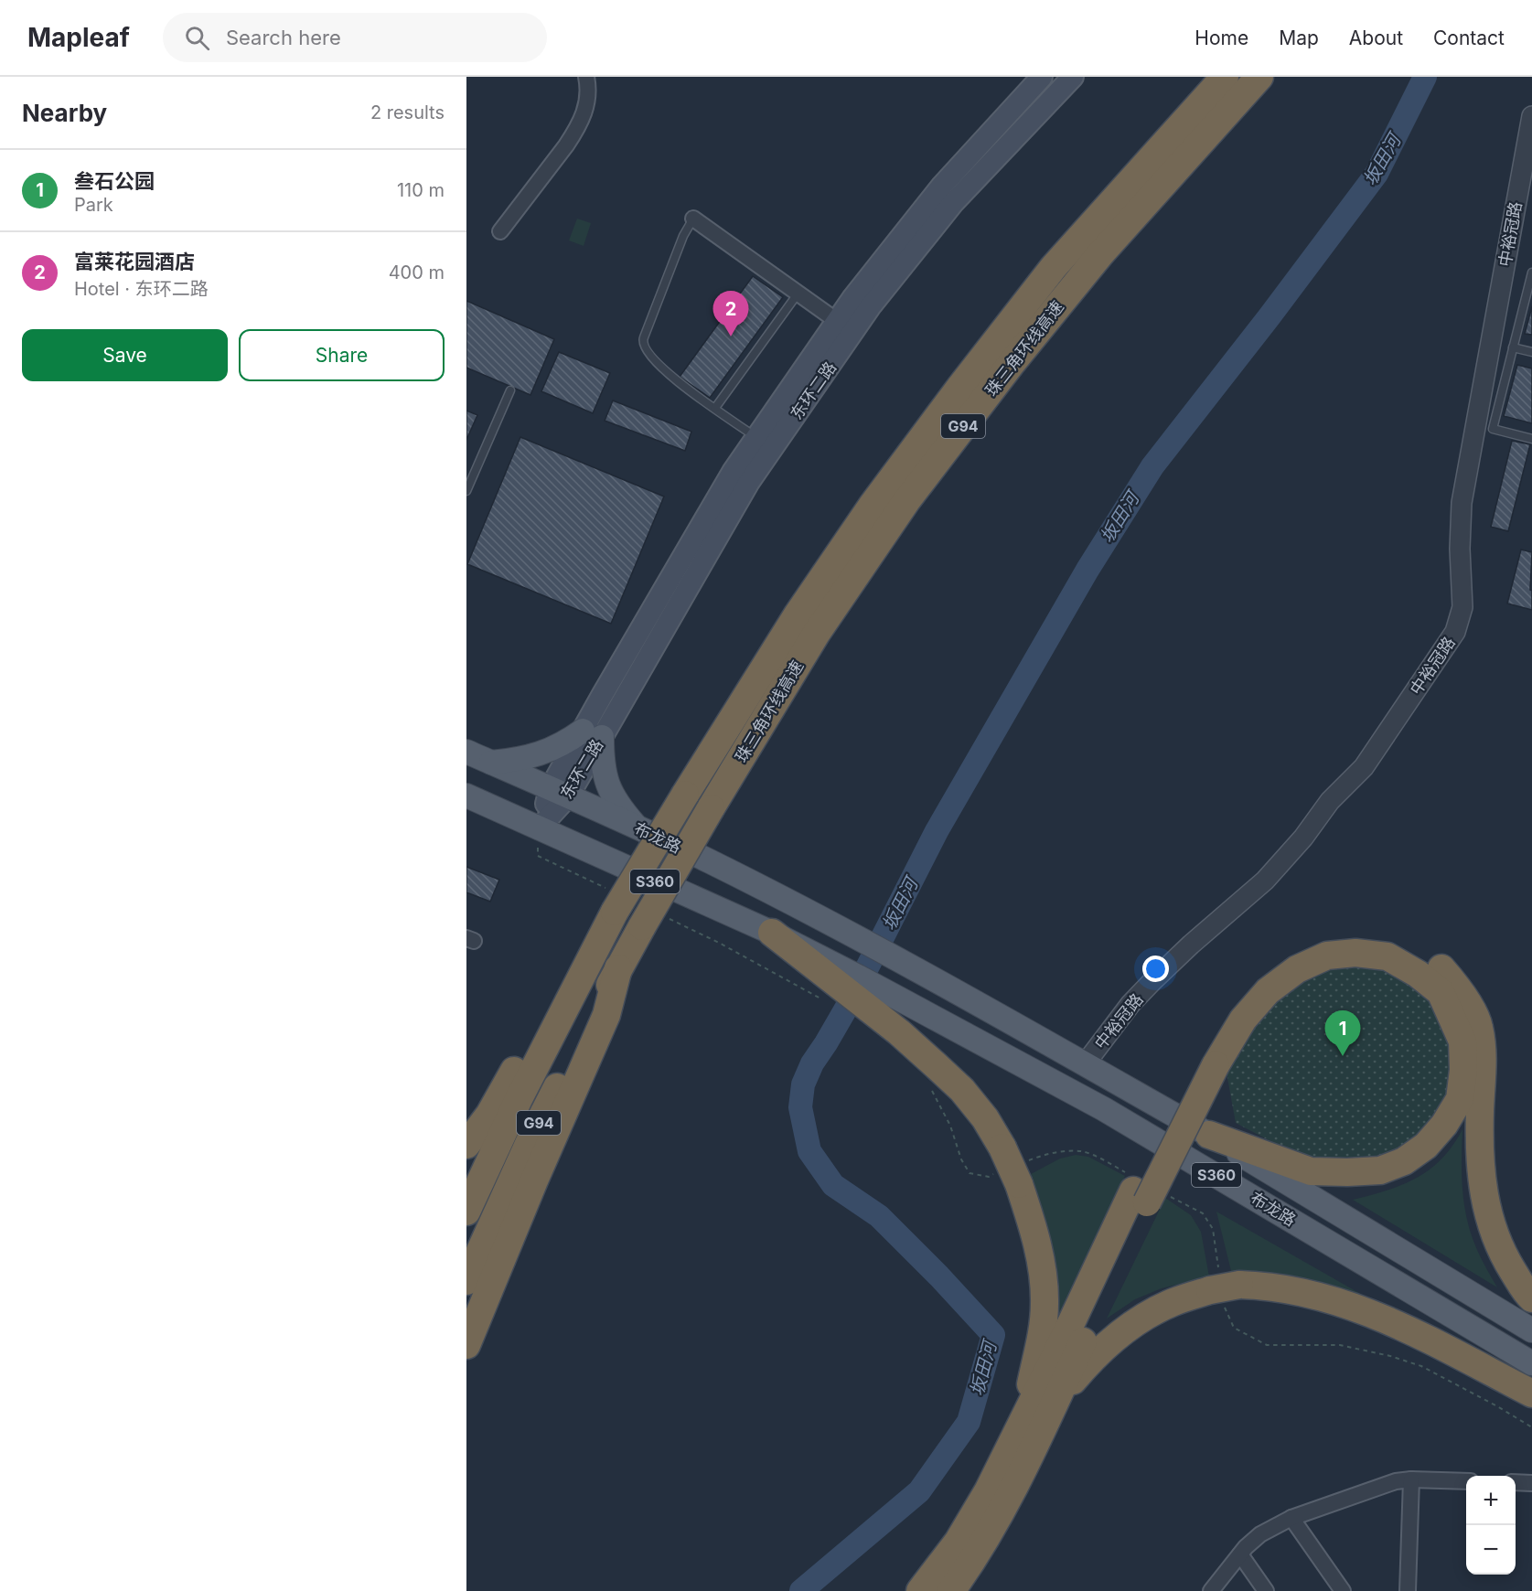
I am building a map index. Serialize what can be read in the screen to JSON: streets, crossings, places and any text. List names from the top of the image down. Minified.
{"streets":{"highway":["珠三角环线高速","G94"],"main road":["东环二路","布龙路","S360"],"street":["中裕冠路"]},"crossings":[["中裕冠路","布龙路"],["珠三角环线高速","G94"],["东环二路","布龙路"],["东环二路","S360"],["布龙路","S360"]],"water":["坂田河"],"page":{"header":"Mapleaf","search":"Search here","nav":["Home","Map","About","Contact"],"heading":["Nearby","2 results"],"list":[{"mark":"1","name":"叁石公园","note":"Park","value":"110 m"},{"mark":"2","name":"富莱花园酒店","note":"Hotel · 东环二路","value":"400 m"}],"pins":["2","1"],"buttons":["Save","Share"],"map_buttons":["+","−"]}}
